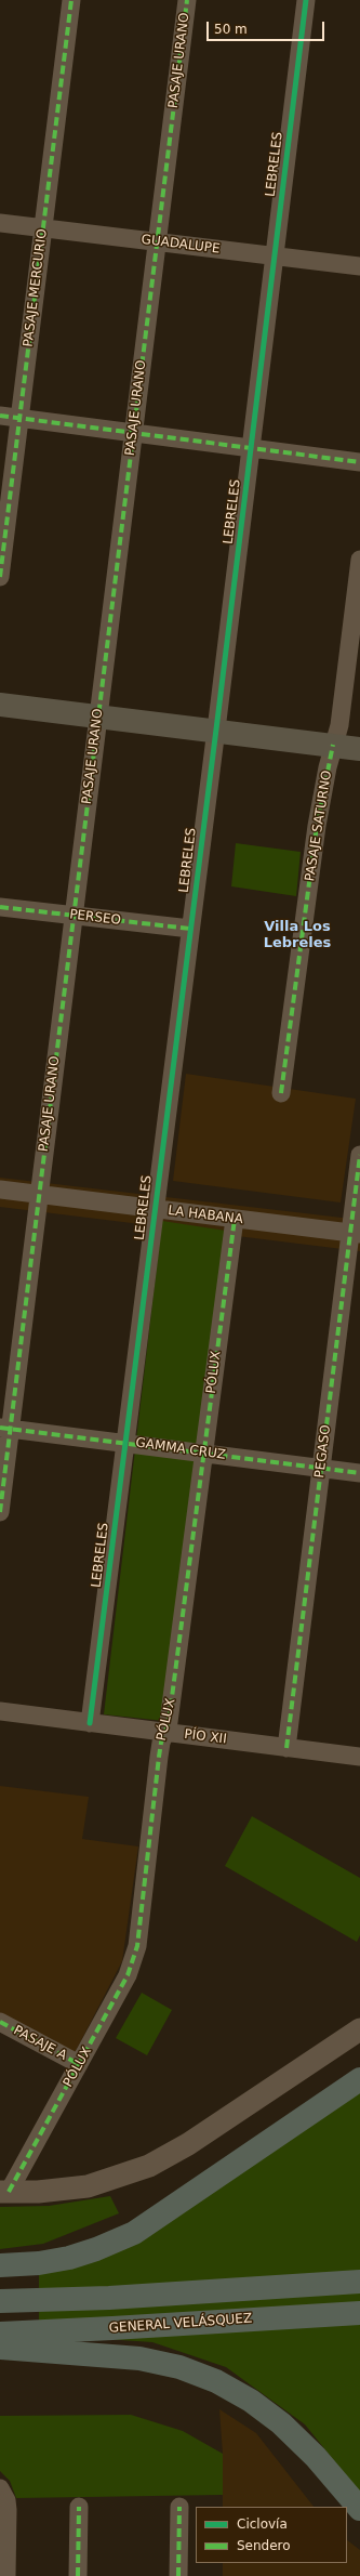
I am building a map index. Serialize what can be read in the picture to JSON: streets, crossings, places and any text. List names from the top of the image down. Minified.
{"streets":{"highway":["GENERAL VELÁSQUEZ"],"street":["PASAJE URANO","LEBRELES","GUADALUPE","PASAJE MERCURIO","PASAJE SATURNO","PERSEO","LA HABANA","PÓLUX","GAMMA CRUZ","PEGASO","PÍO XII","PASAJE A"]},"crossings":[["PASAJE URANO","GUADALUPE"],["PASAJE URANO","PERSEO"],["PASAJE URANO","LA HABANA"],["PASAJE URANO","GAMMA CRUZ"],["LEBRELES","GUADALUPE"],["LEBRELES","PERSEO"],["LEBRELES","LA HABANA"],["LEBRELES","GAMMA CRUZ"],["LEBRELES","PÍO XII"],["GUADALUPE","PASAJE MERCURIO"],["LA HABANA","PÓLUX"],["LA HABANA","PEGASO"],["PÓLUX","GAMMA CRUZ"],["PÓLUX","PÍO XII"],["PÓLUX","PASAJE A"],["GAMMA CRUZ","PEGASO"],["PEGASO","PÍO XII"]],"districts":["Villa Los Lebreles"],"legend":["Ciclovía","Sendero"],"scale_bar":"50 m"}
